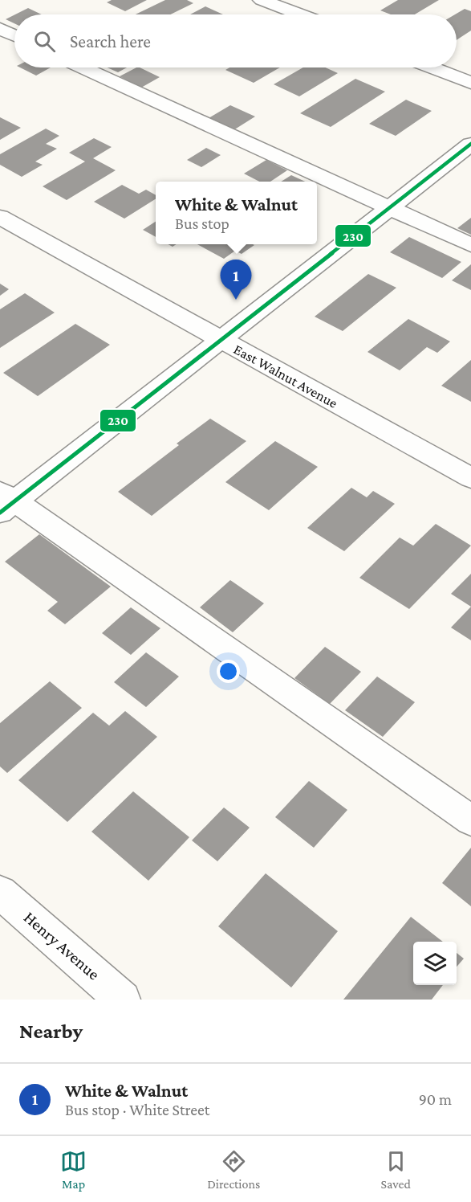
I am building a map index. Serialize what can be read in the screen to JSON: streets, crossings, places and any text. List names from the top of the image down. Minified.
{"streets":{"street":["East Walnut Avenue","Henry Avenue"]},"lines":["transit line 230"],"page":{"search":"Search here","popup":["White & Walnut","Bus stop"],"pins":"1","heading":"Nearby","list":[{"mark":"1","name":"White & Walnut","note":"Bus stop · White Street","value":"90 m"}],"nav":["Map","Directions","Saved"]}}
